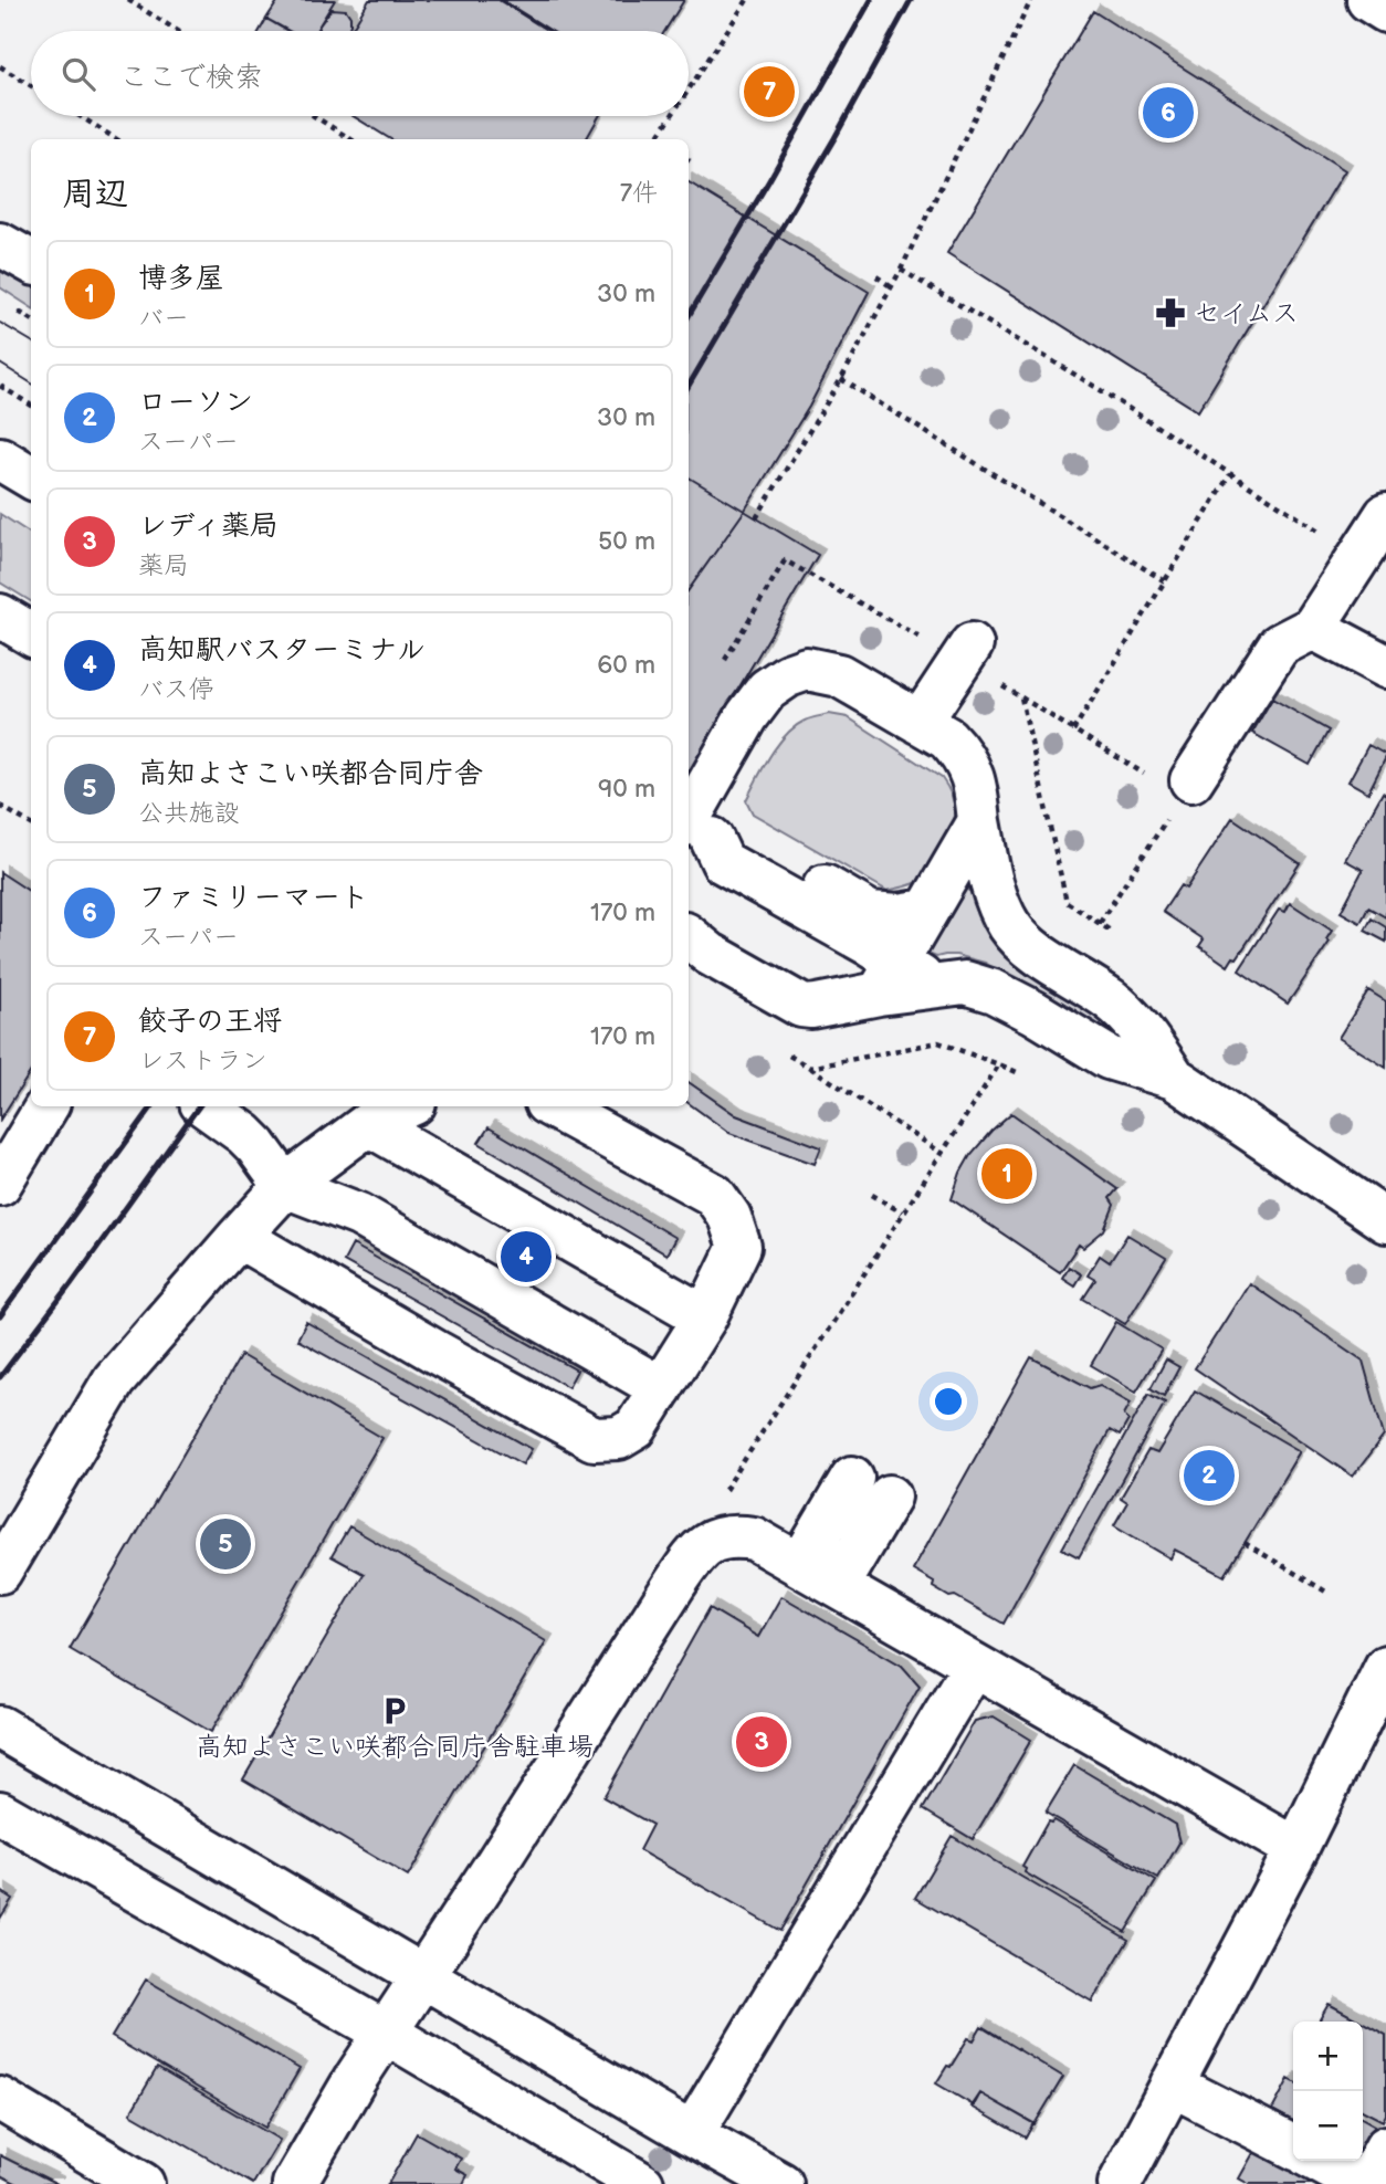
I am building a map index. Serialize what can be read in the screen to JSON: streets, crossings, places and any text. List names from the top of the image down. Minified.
{"places":{"pharmacy":["セイムス"],"parking":["高知よさこい咲都合同庁舎駐車場"]},"page":{"search":"ここで検索","pins":["7","6","1","4","2","5","3"],"heading":["周辺","7件"],"list":[{"mark":"1","name":"博多屋","note":"バー","value":"30 m"},{"mark":"2","name":"ローソン","note":"スーパー","value":"30 m"},{"mark":"3","name":"レディ薬局","note":"薬局","value":"50 m"},{"mark":"4","name":"高知駅バスターミナル","note":"バス停","value":"60 m"},{"mark":"5","name":"高知よさこい咲都合同庁舎","note":"公共施設","value":"90 m"},{"mark":"6","name":"ファミリーマート","note":"スーパー","value":"170 m"},{"mark":"7","name":"餃子の王将","note":"レストラン","value":"170 m"}],"map_buttons":["+","−"]}}
